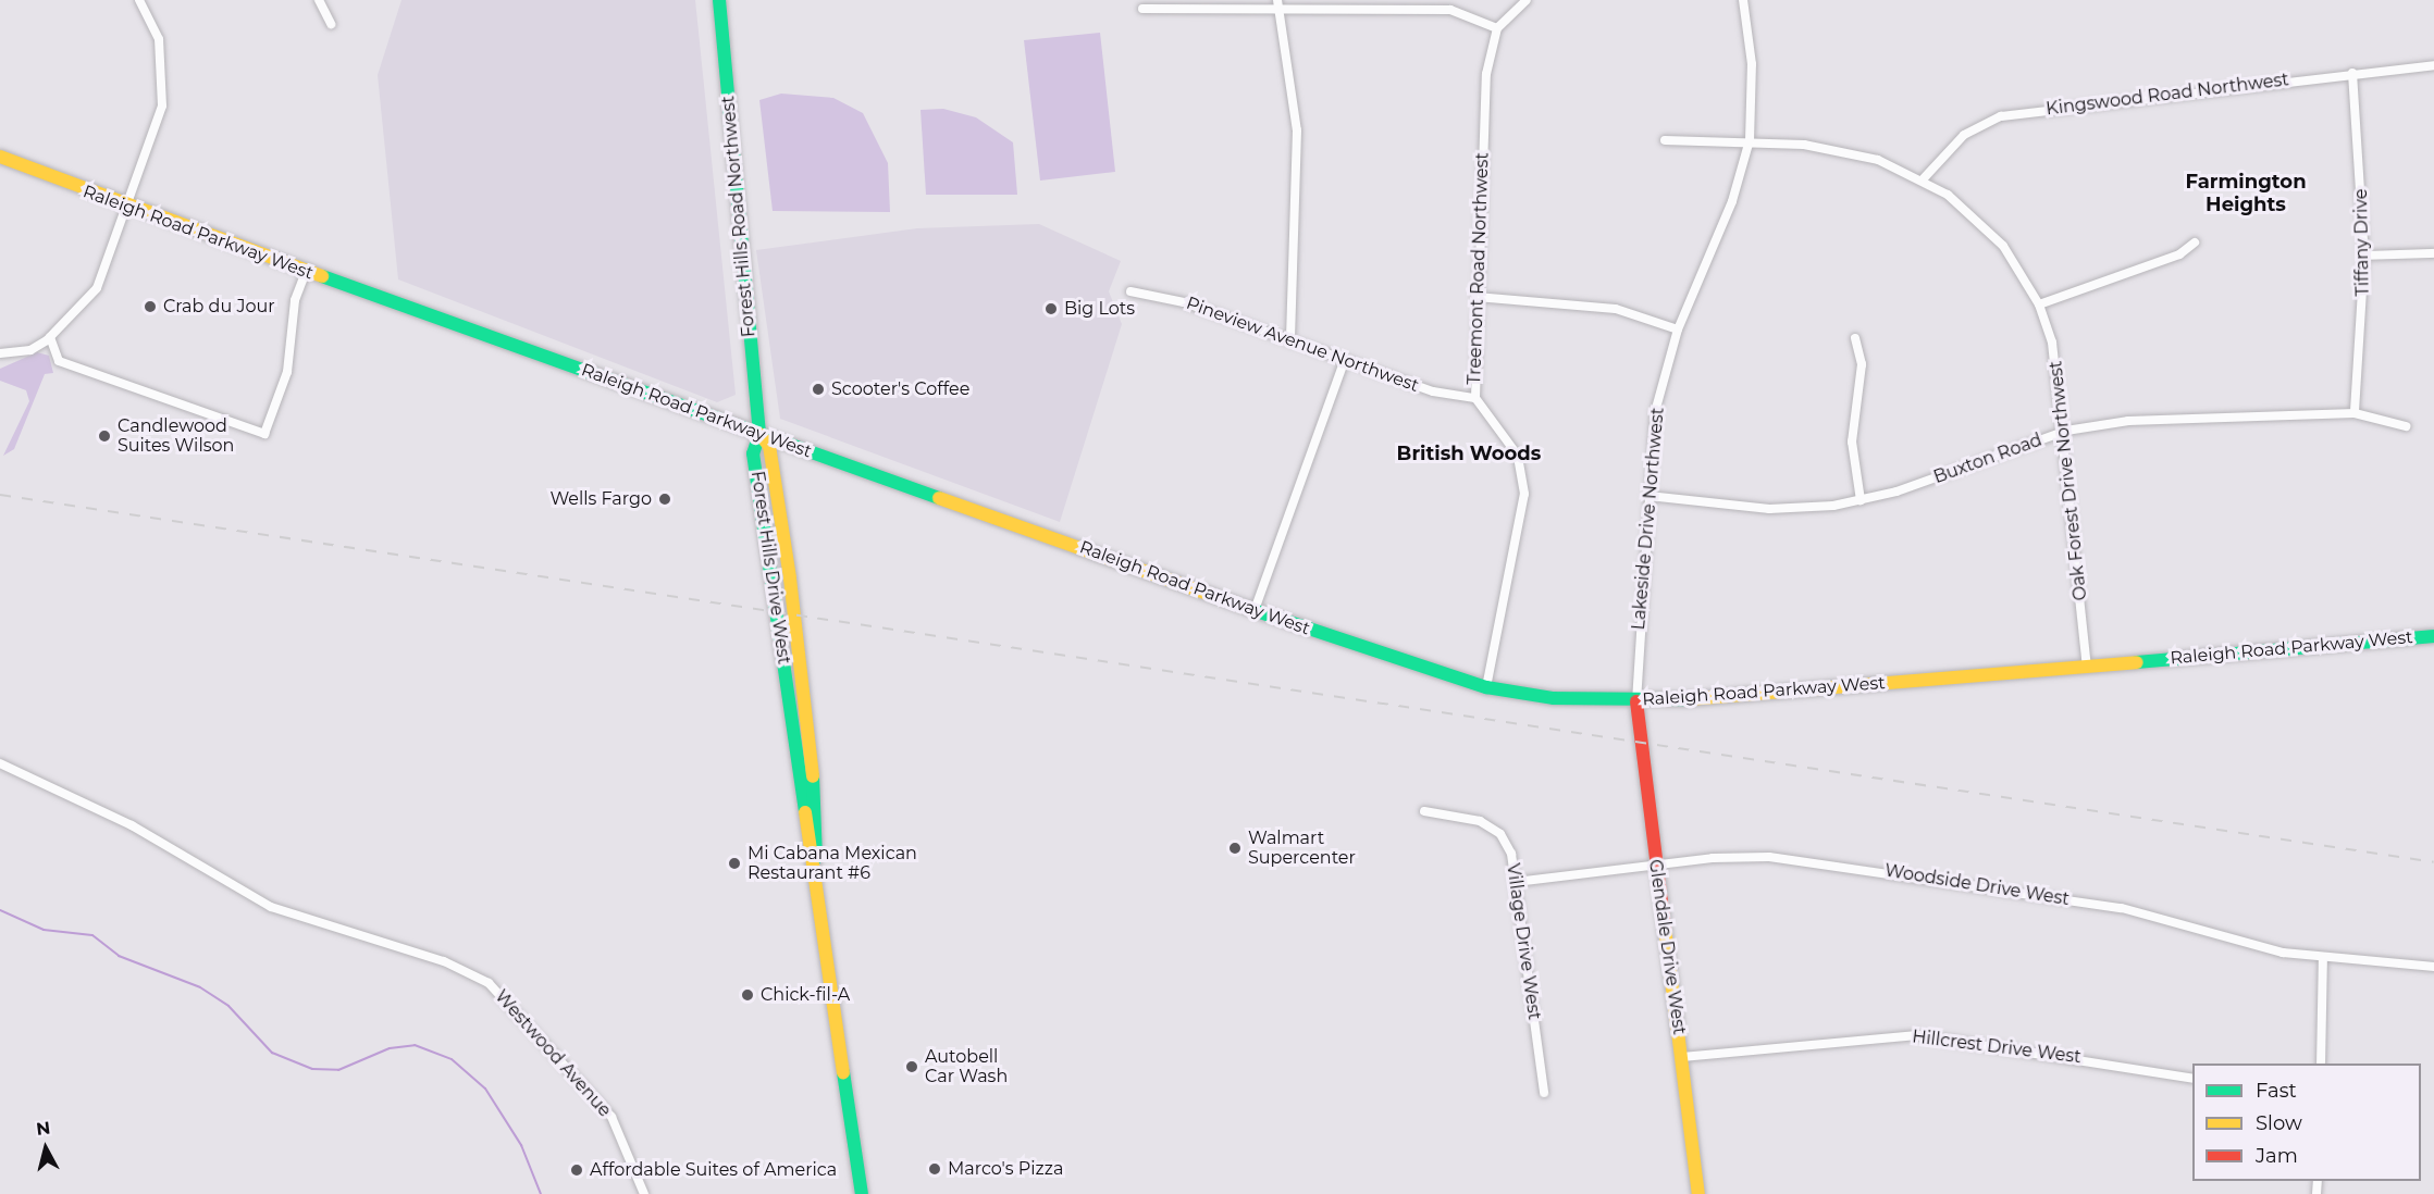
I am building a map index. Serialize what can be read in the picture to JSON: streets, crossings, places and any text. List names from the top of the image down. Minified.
{"streets":{"main road":["Forest Hills Road Northwest","Raleigh Road Parkway West","Forest Hills Drive West","Glendale Drive West"],"street":["Kingswood Road Northwest","Tiffany Drive","Treemont Road Northwest","Pineview Avenue Northwest","Buxton Road","Oak Forest Drive Northwest","Lakeside Drive Northwest","Woodside Drive West","Village Drive West","Hillcrest Drive West","Westwood Avenue"]},"crossings":[["Kingswood Road Northwest","Tiffany Drive"],["Kingswood Road Northwest","Oak Forest Drive Northwest"],["Forest Hills Road Northwest","Raleigh Road Parkway West"],["Forest Hills Road Northwest","Forest Hills Drive West"],["Raleigh Road Parkway West","Treemont Road Northwest"],["Raleigh Road Parkway West","Oak Forest Drive Northwest"],["Raleigh Road Parkway West","Lakeside Drive Northwest"],["Raleigh Road Parkway West","Forest Hills Drive West"],["Raleigh Road Parkway West","Glendale Drive West"],["Tiffany Drive","Buxton Road"],["Treemont Road Northwest","Pineview Avenue Northwest"],["Buxton Road","Oak Forest Drive Northwest"],["Buxton Road","Lakeside Drive Northwest"],["Oak Forest Drive Northwest","Lakeside Drive Northwest"],["Lakeside Drive Northwest","Glendale Drive West"],["Woodside Drive West","Village Drive West"],["Woodside Drive West","Glendale Drive West"],["Glendale Drive West","Hillcrest Drive West"]],"districts":["Farmington Heights","British Woods"],"places":["Crab du Jour","Big Lots","Scooter's Coffee","Candlewood Suites Wilson","Wells Fargo","Walmart Supercenter","Mi Cabana Mexican Restaurant #6","Chick-fil-A","Autobell Car Wash","Marco's Pizza","Affordable Suites of America"],"legend":["Fast","Slow","Jam"],"north":"top"}
